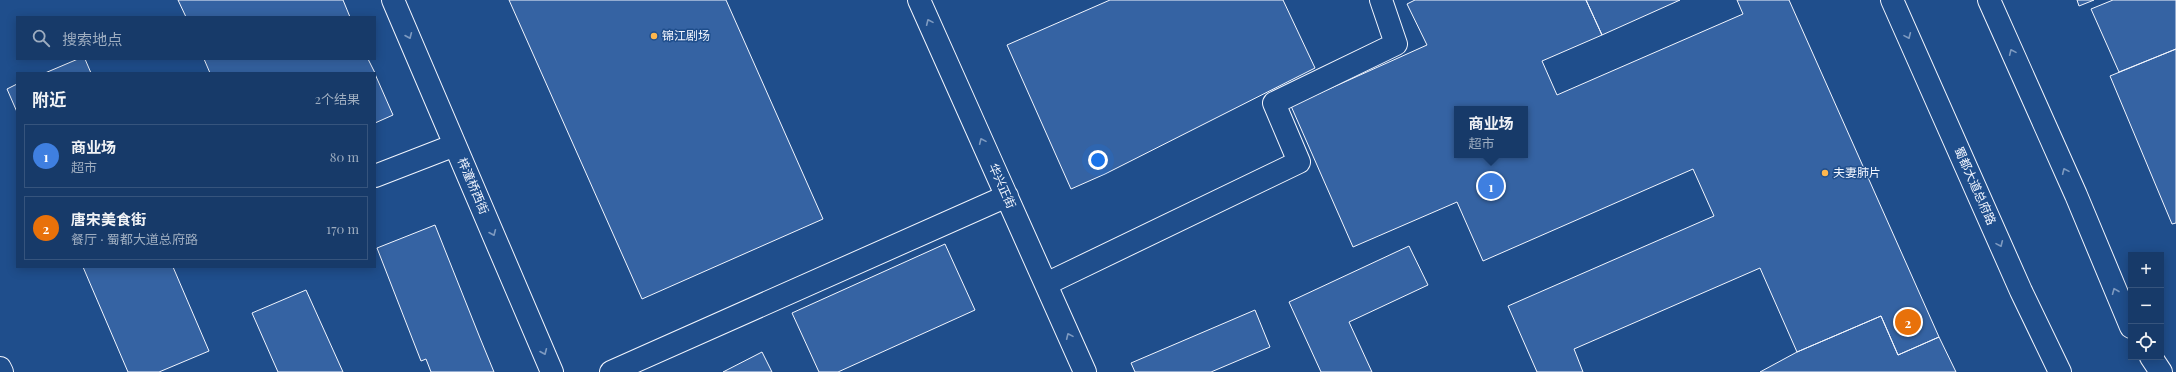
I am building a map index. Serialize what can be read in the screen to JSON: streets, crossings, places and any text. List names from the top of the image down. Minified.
{"streets":{"street":["梓潼桥西街","华兴正街","蜀都大道总府路"]},"one_way":["梓潼桥西街","华兴正街"],"places":["锦江剧场","夫妻肺片"],"page":{"search":"搜索地点","heading":["附近","2个结果"],"popup":["商业场","超市"],"list":[{"mark":"1","name":"商业场","note":"超市","value":"80 m"},{"mark":"2","name":"唐宋美食街","note":"餐厅 · 蜀都大道总府路","value":"170 m"}],"pins":["1","2"],"map_buttons":["+","−"]}}
